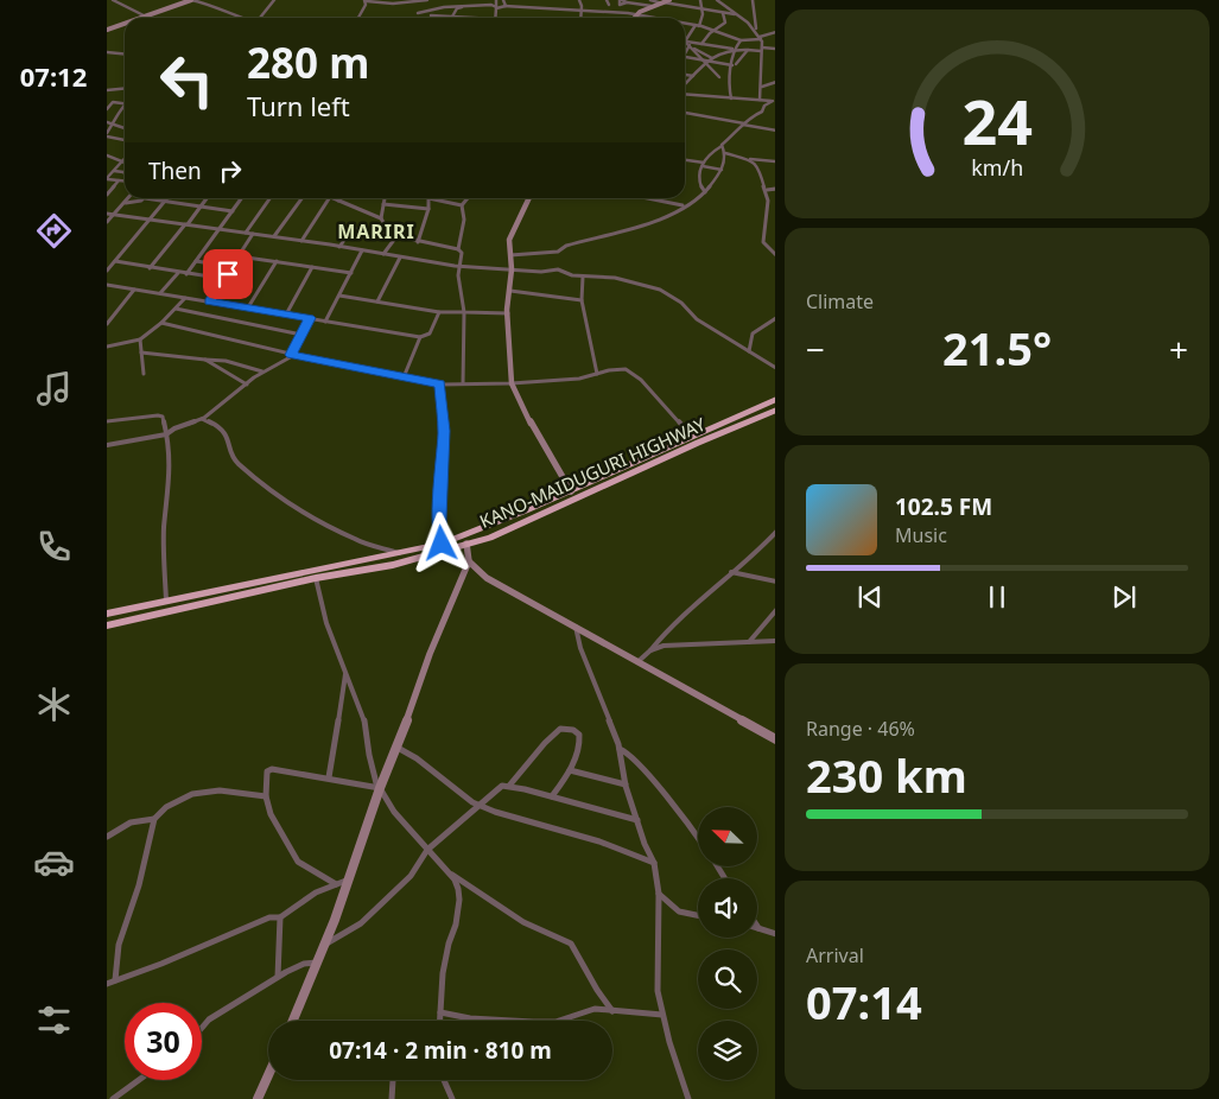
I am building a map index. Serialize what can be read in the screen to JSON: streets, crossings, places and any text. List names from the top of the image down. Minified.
{"streets":{"highway":["KANO-MAIDUGURI HIGHWAY"]},"districts":["MARIRI"],"north":"top left","page":{"tabs":"07:12","turn":["280 m","Turn left"],"then":"Then","tile":["Climate",["Range · 46%","230 km"],["Arrival","07:14"]],"heat":["−","21.5°","+"],"song":["102.5 FM","Music"],"limit":"30","trip":"07:14 · 2 min · 810 m","gauge":["24","km/h"]}}
